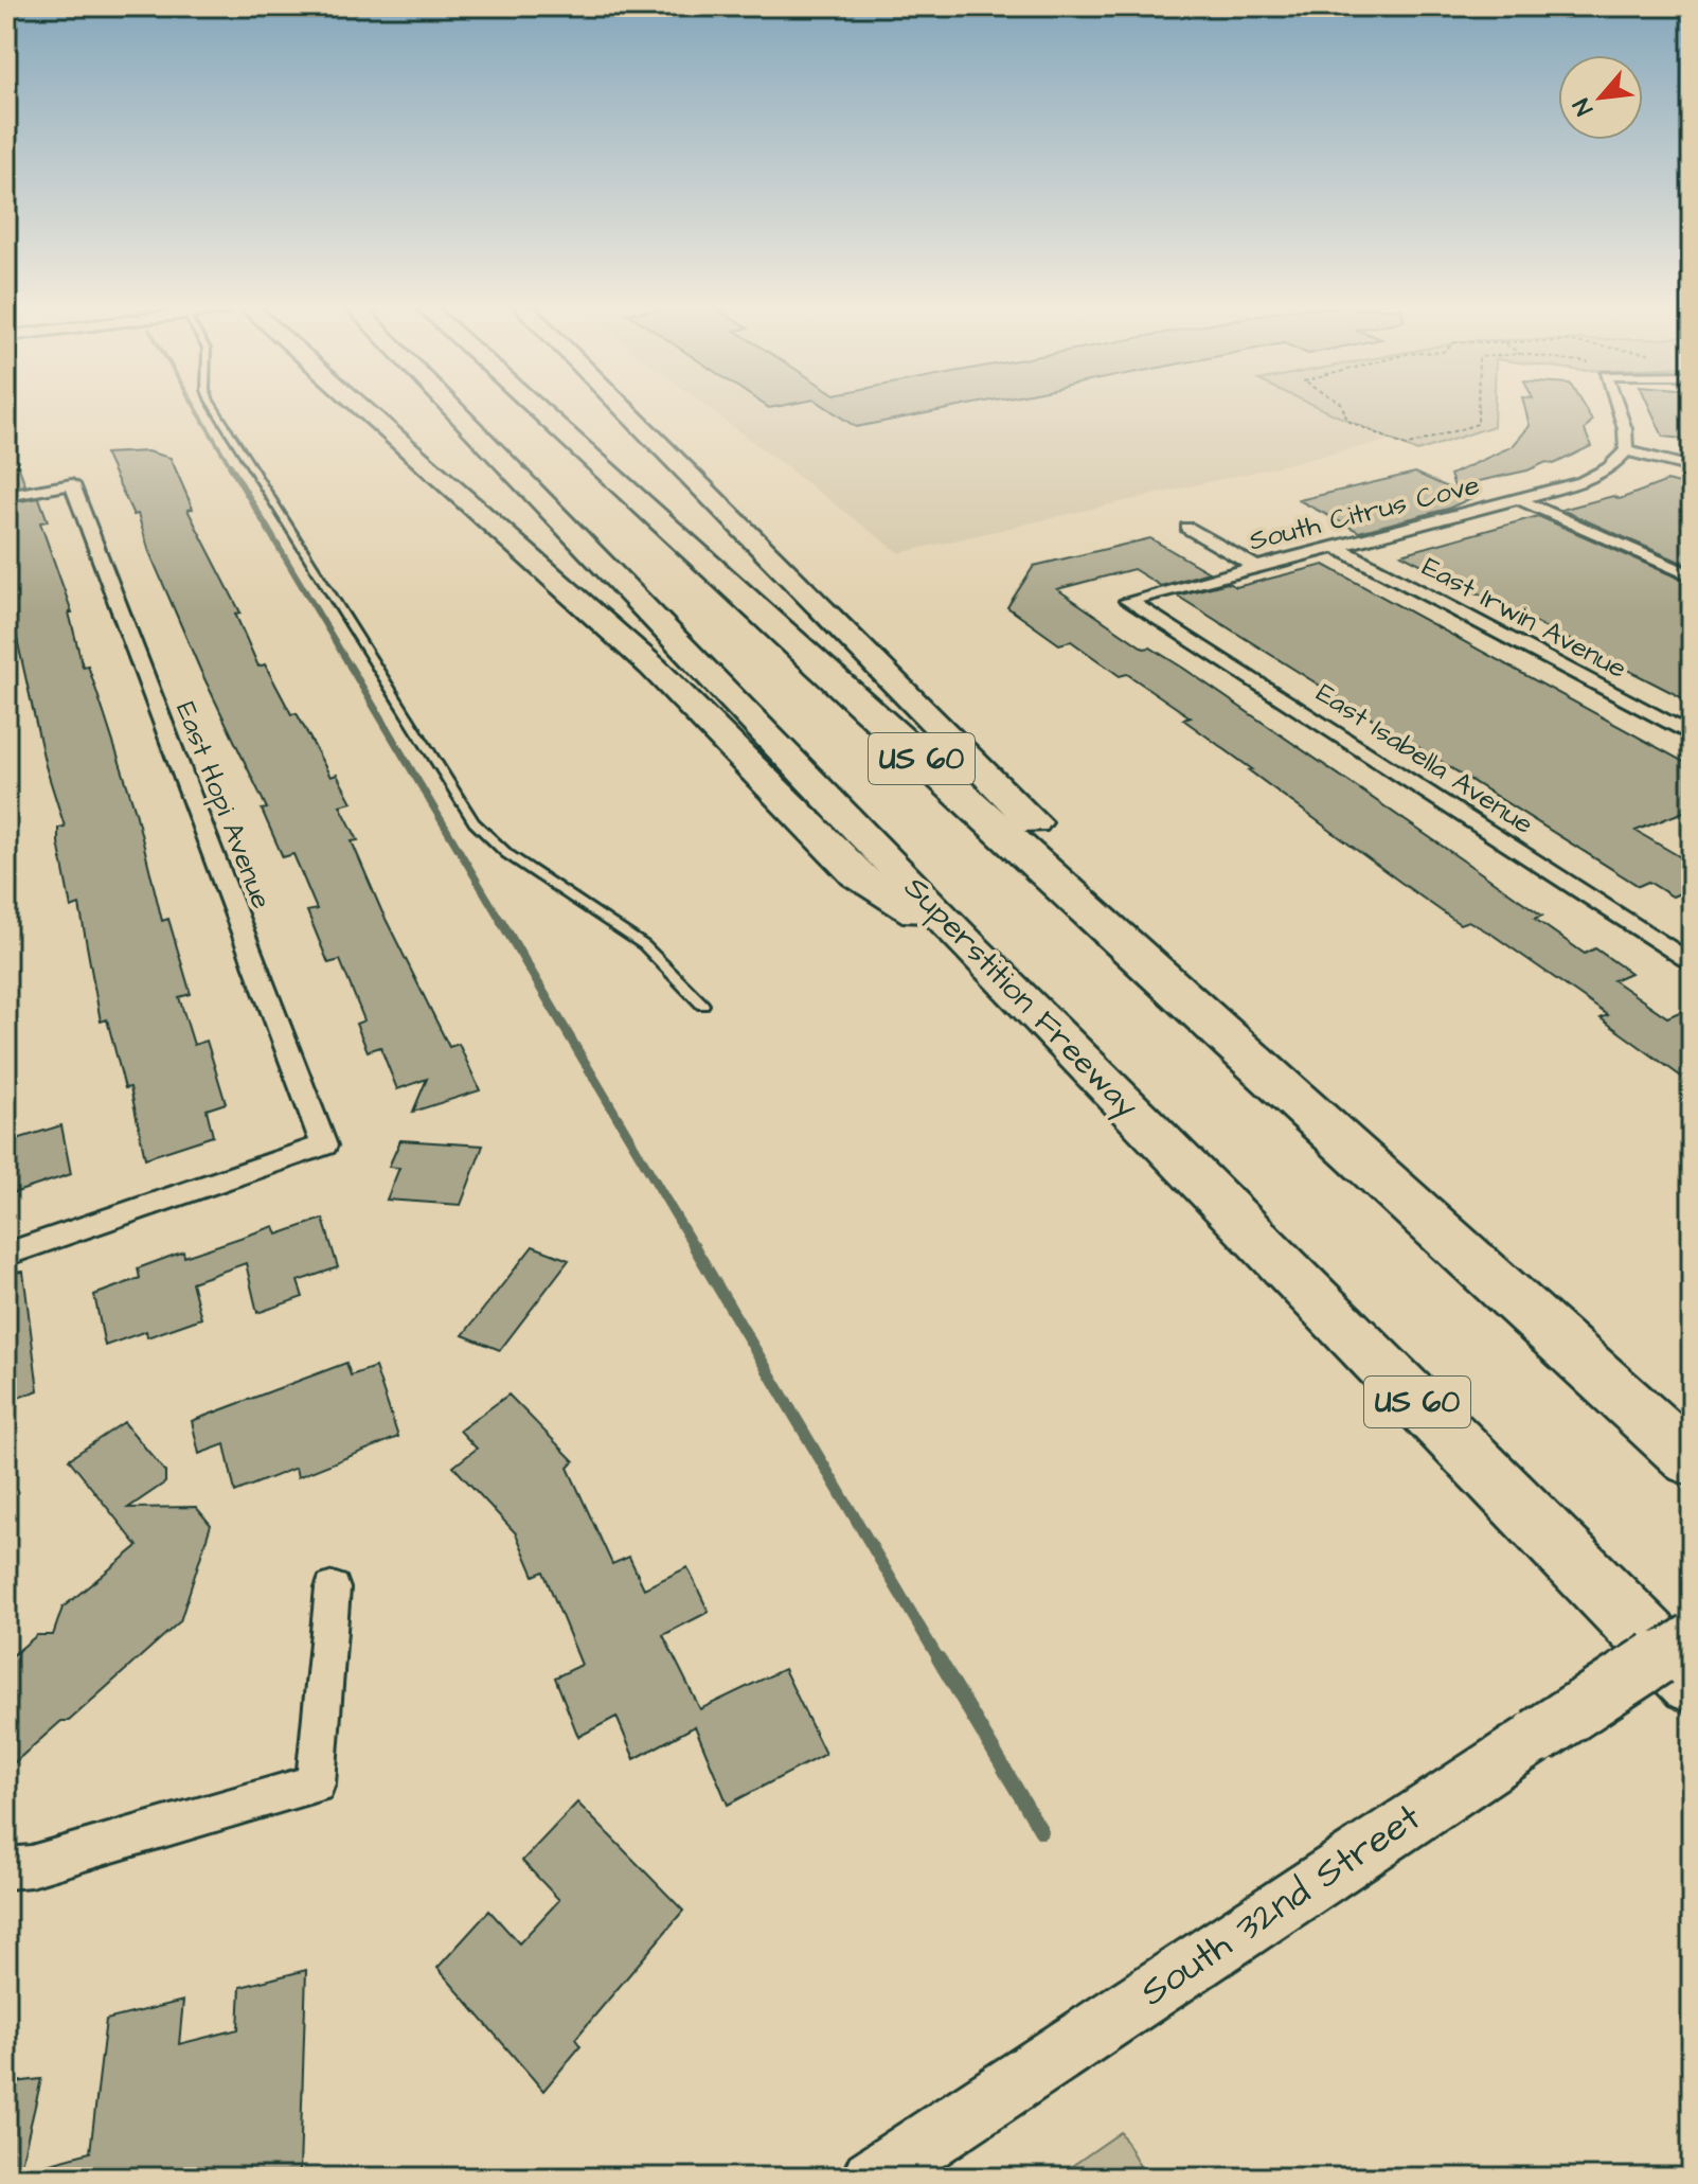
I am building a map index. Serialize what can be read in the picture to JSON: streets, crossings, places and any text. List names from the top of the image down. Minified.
{"streets":{"highway":["US 60","Superstition Freeway"],"main road":["South 32nd Street"],"street":["South Citrus Cove","East Irwin Avenue","East Isabella Avenue","East Hopi Avenue"]},"crossings":[["South Citrus Cove","East Irwin Avenue"],["South Citrus Cove","East Isabella Avenue"]],"north":"bottom left"}
